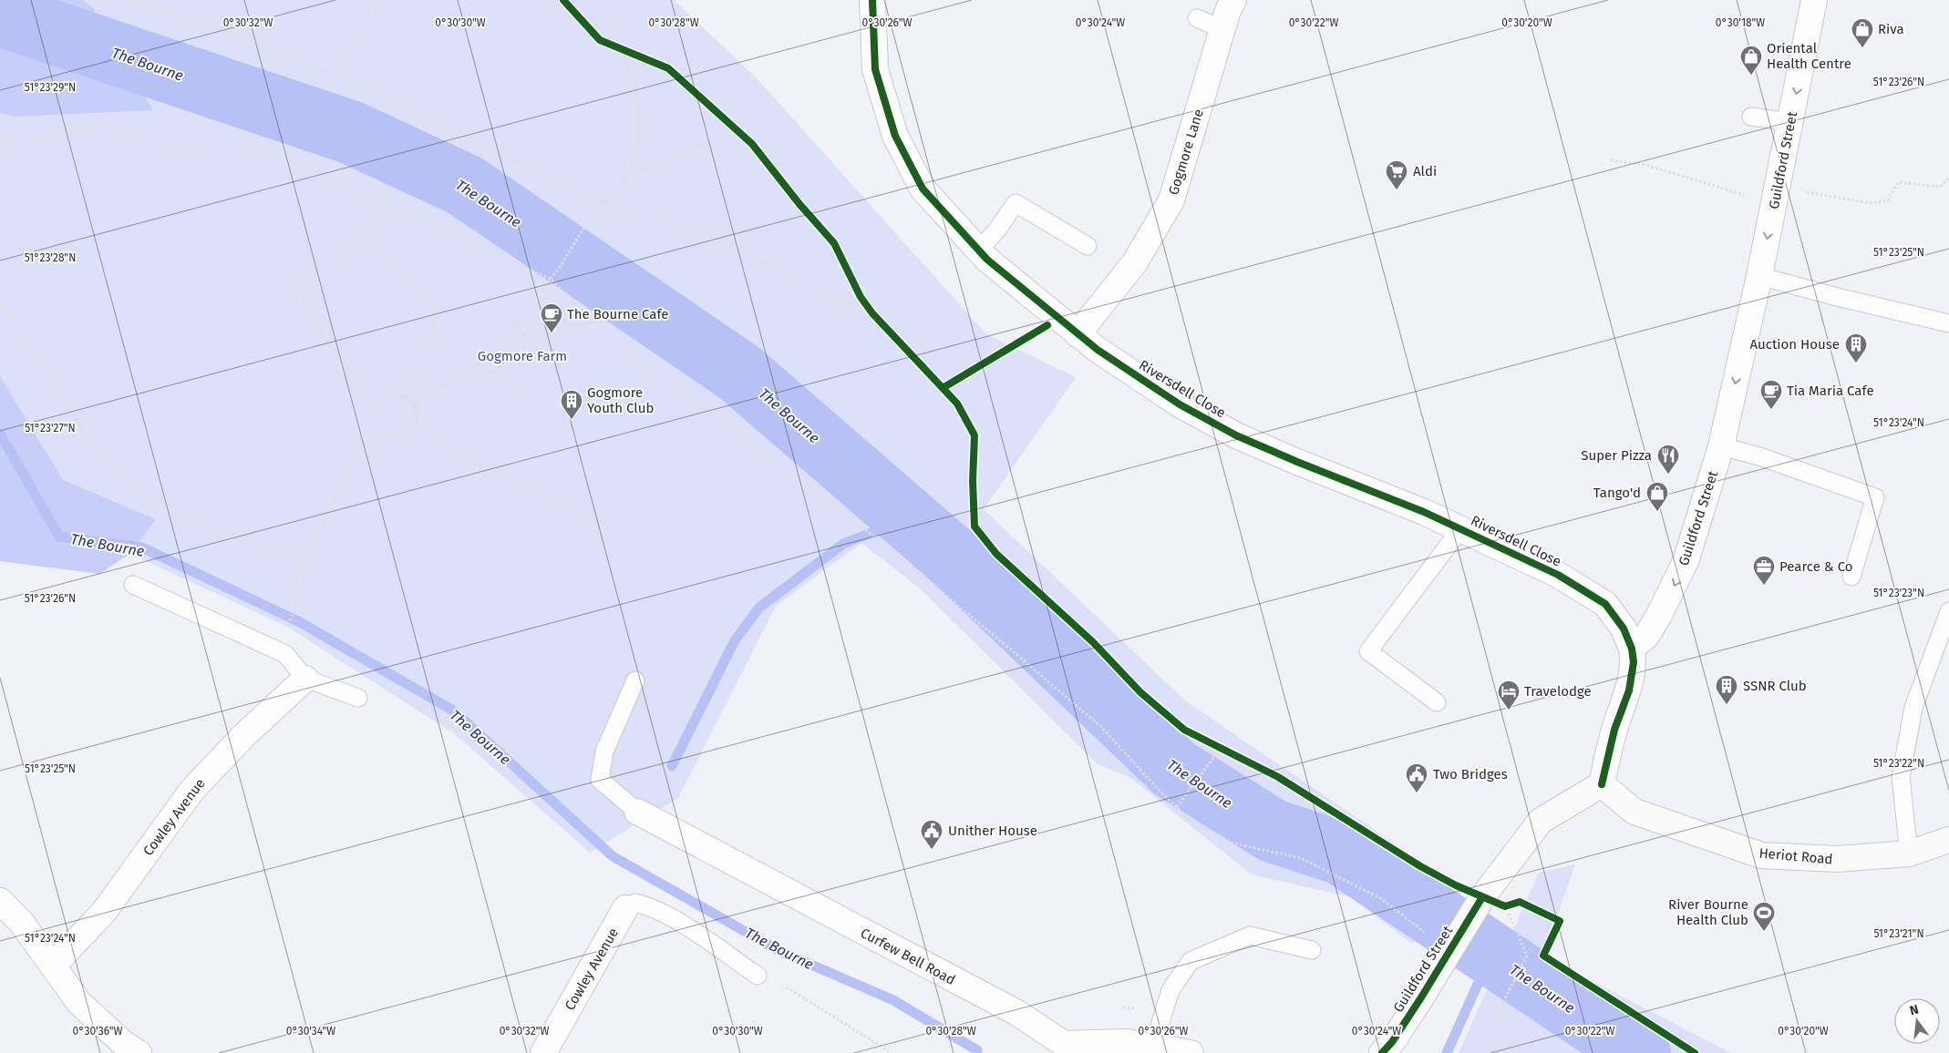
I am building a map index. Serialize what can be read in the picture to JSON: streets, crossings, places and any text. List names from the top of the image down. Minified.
{"streets":{"main road":["Guildford Street","Heriot Road"],"street":["Gogmore Lane","Riversdell Close","Cowley Avenue","Curfew Bell Road"]},"crossings":[["Gogmore Lane","Riversdell Close"],["Guildford Street","Riversdell Close"],["Guildford Street","Heriot Road"]],"one_way":["Guildford Street"],"water":["The Bourne"],"parks":["Gogmore Farm"],"places":{"shop":["Riva","Oriental Health Centre","Tango'd"],"supermarket":["Aldi"],"cafe":["The Bourne Cafe","Tia Maria Cafe"],"building":["Auction House","Gogmore Youth Club","SSNR Club"],"restaurant":["Super Pizza"],"office":["Pearce & Co"],"hotel":["Travelodge"],"public building":["Two Bridges","Unither House"],"sports":["River Bourne Health Club"]},"north":"top","coordinates":["0°30'32\"W","0°30'30\"W","0°30'28\"W","0°30'26\"W","0°30'24\"W","0°30'22\"W","0°30'18\"W","0°30'20\"W","51°23'26\"N","51°23'29\"N","51°23'25\"N","51°23'28\"N","51°23'24\"N","51°23'27\"N","51°23'23\"N","51°23'22\"N","51°23'21\"N","0°30'36\"W","0°30'34\"W"]}
